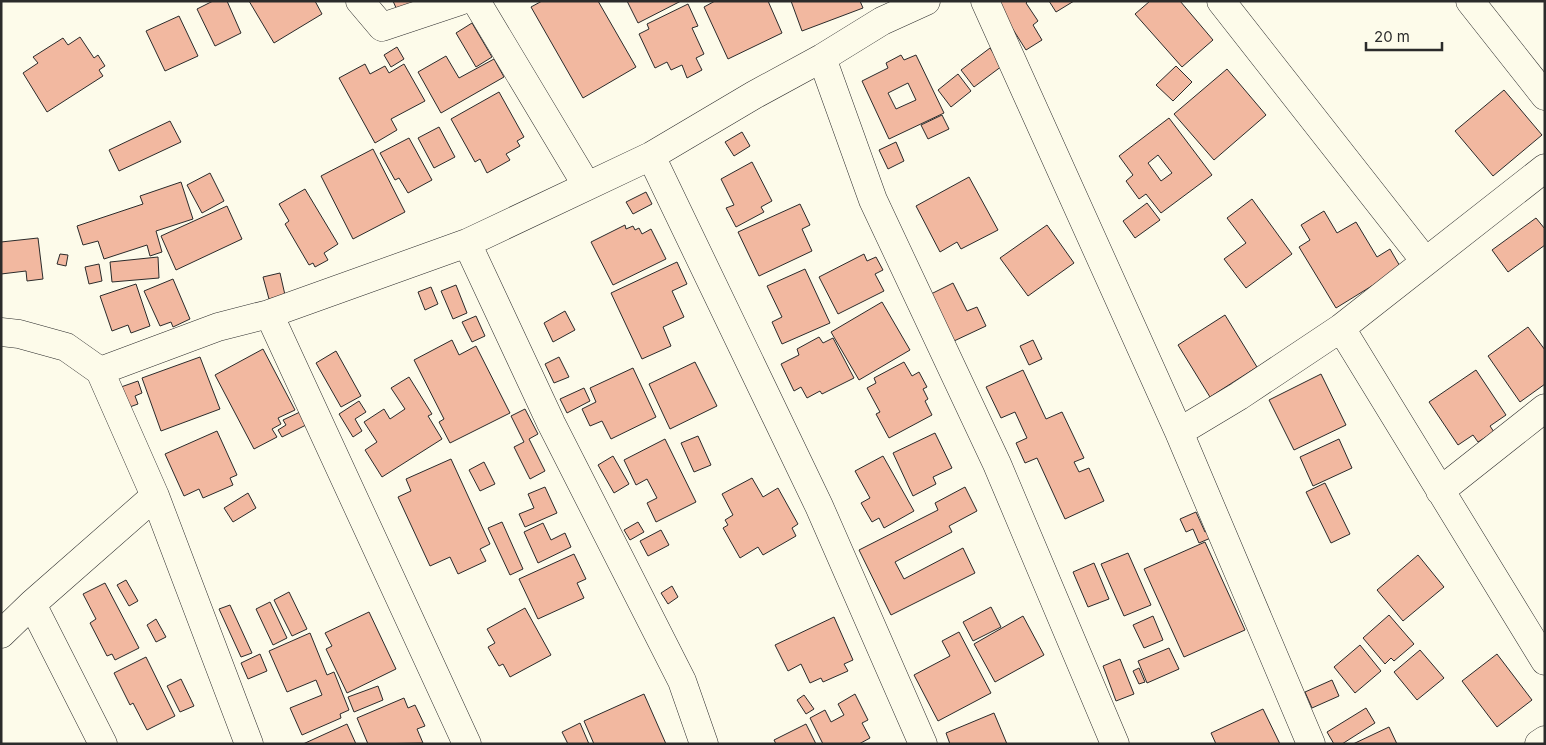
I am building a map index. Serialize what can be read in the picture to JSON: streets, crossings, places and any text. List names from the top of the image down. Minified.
{"scale_bar":"20 m"}
